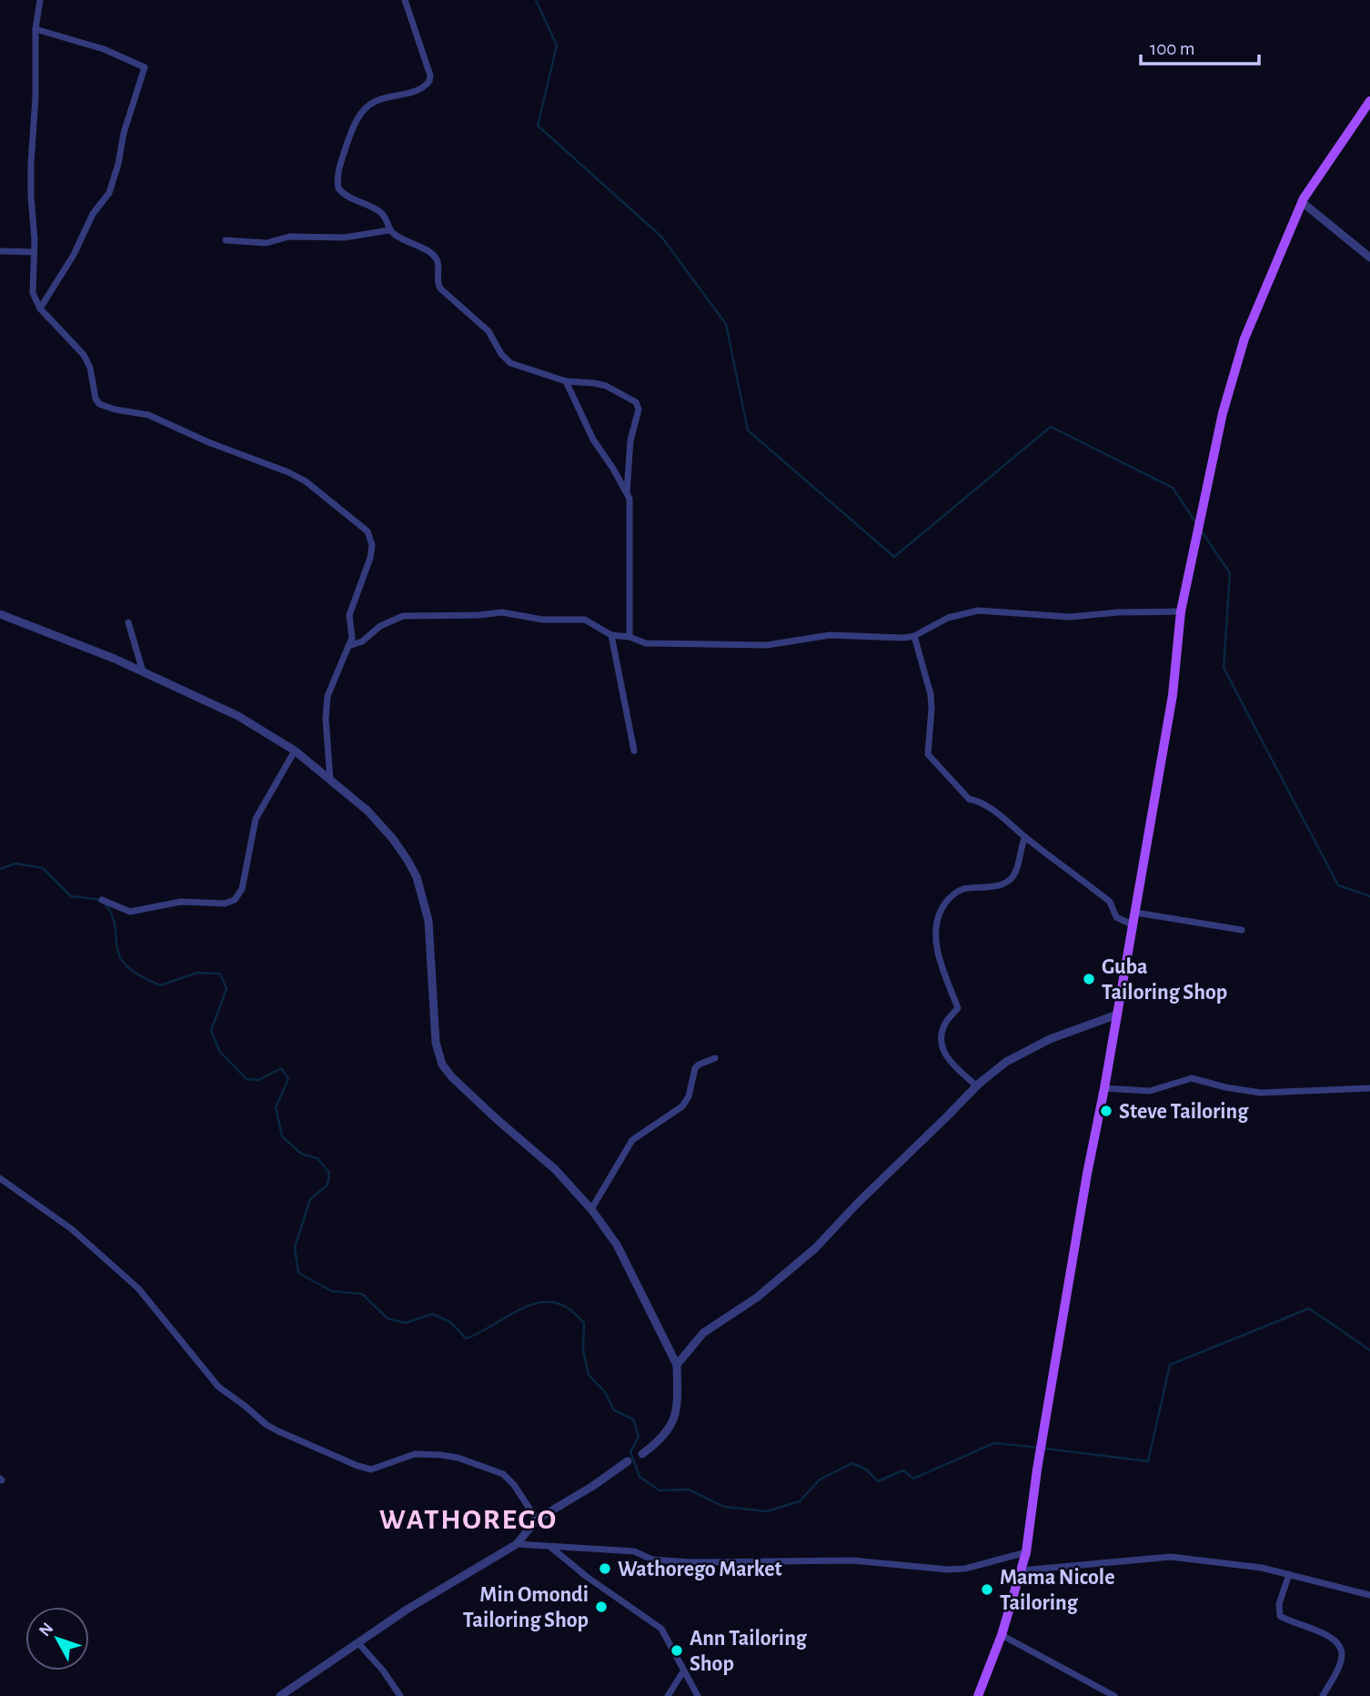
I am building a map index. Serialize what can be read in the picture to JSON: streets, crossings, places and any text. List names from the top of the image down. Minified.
{"districts":["WATHOREGO"],"places":["Guba Tailoring Shop","Steve Tailoring","Wathorego Market","Mama Nicole Tailoring","Min Omondi Tailoring Shop","Ann Tailoring Shop"],"scale_bar":"100 m","north":"top left"}
